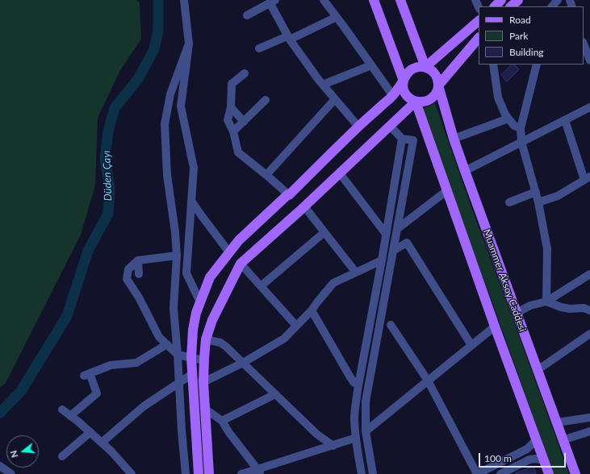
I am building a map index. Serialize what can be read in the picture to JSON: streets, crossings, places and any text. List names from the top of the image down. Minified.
{"streets":{"main road":["Muammer Aksoy Caddesi"]},"water":["Düden Çayı"],"legend":["Road","Park","Building"],"scale_bar":"100 m","north":"left"}
